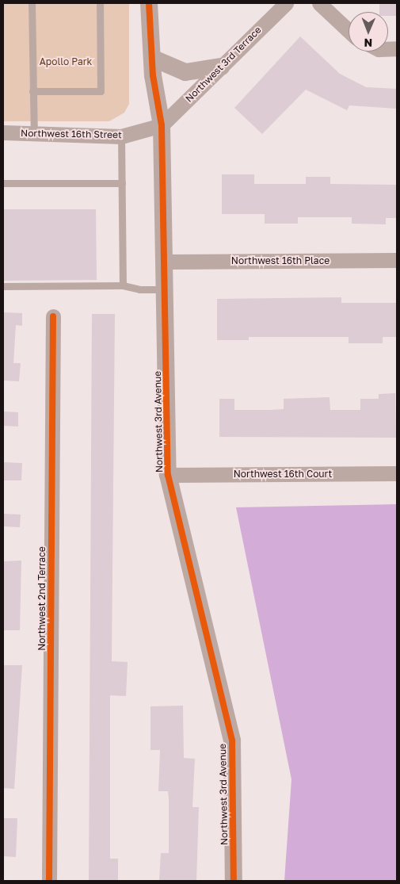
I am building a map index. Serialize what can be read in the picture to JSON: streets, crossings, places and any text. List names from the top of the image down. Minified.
{"streets":{"street":["Northwest 3rd Terrace","Northwest 16th Street","Northwest 16th Place","Northwest 3rd Avenue","Northwest 16th Court","Northwest 2nd Terrace"]},"crossings":[["Northwest 3rd Terrace","Northwest 16th Street"],["Northwest 3rd Terrace","Northwest 3rd Avenue"],["Northwest 16th Street","Northwest 3rd Avenue"],["Northwest 16th Place","Northwest 3rd Avenue"],["Northwest 3rd Avenue","Northwest 16th Court"]],"parks":["Apollo Park"],"north":"bottom"}
